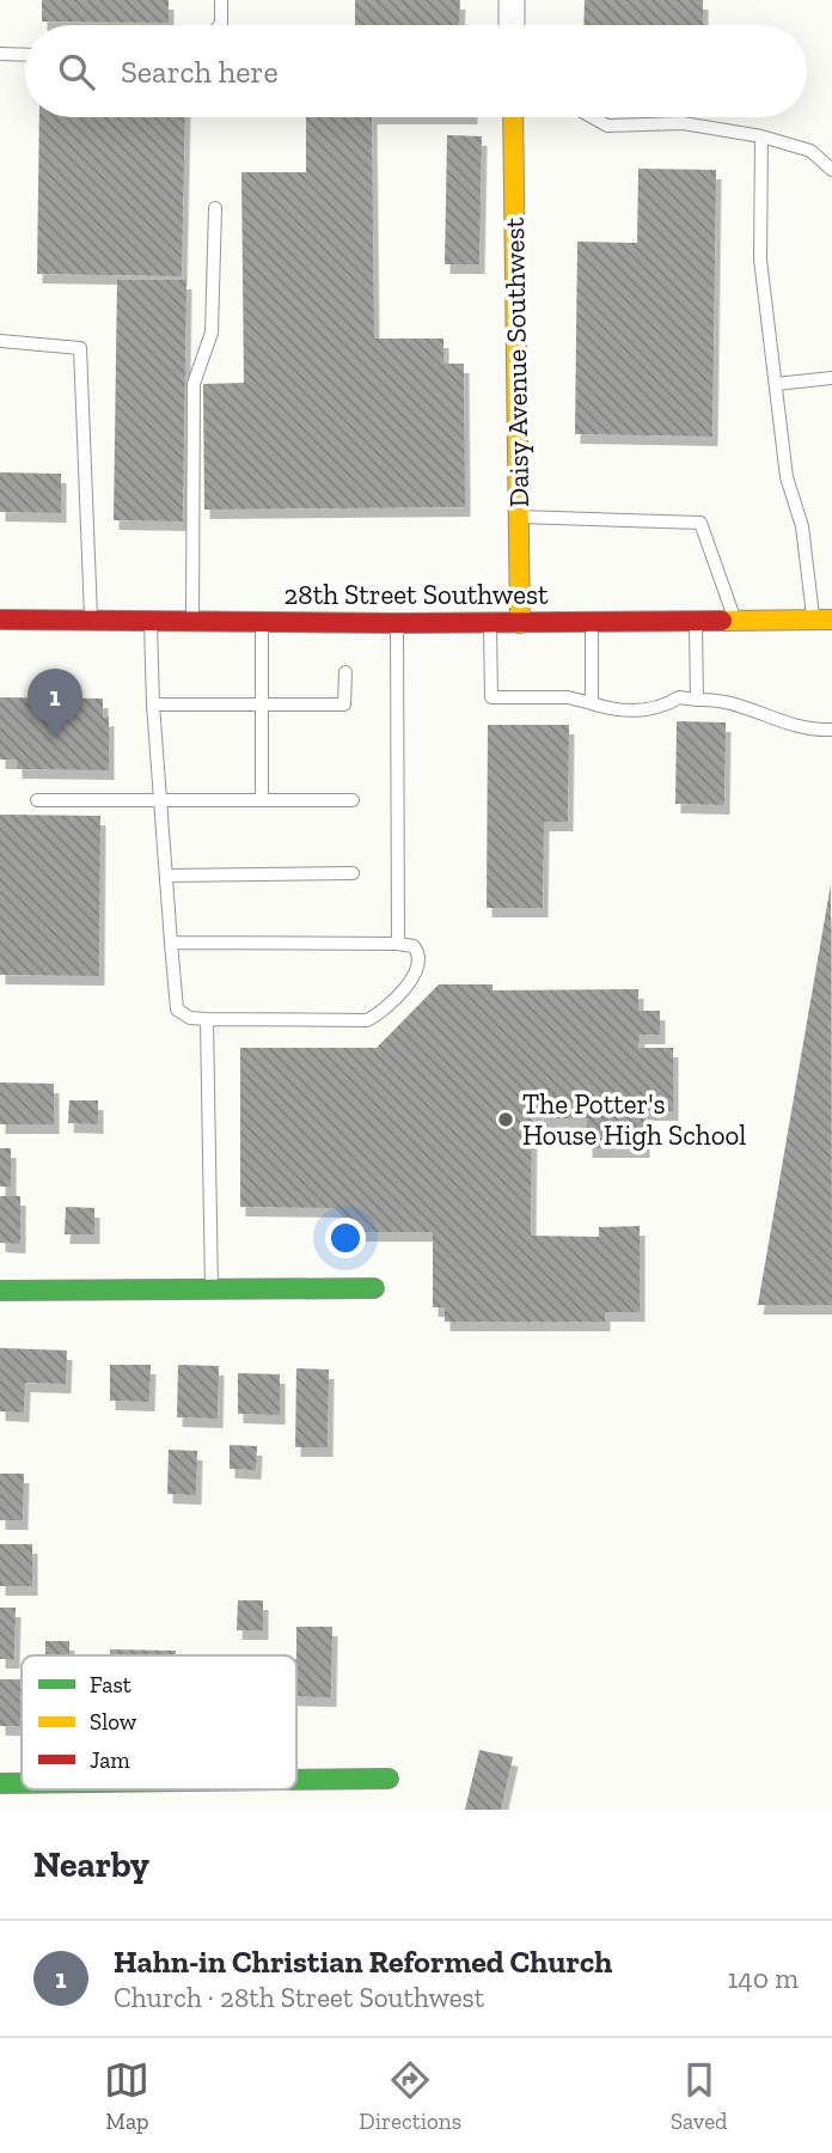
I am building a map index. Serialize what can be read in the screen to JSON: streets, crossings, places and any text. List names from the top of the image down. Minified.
{"streets":{"street":["Daisy Avenue Southwest","28th Street Southwest"]},"crossings":[["Daisy Avenue Southwest","28th Street Southwest"]],"places":["The Potter's House High School"],"legend":["Fast","Slow","Jam"],"page":{"search":"Search here","pins":"1","heading":"Nearby","list":[{"mark":"1","name":"Hahn-in Christian Reformed Church","note":"Church · 28th Street Southwest","value":"140 m"}],"nav":["Map","Directions","Saved"]}}
